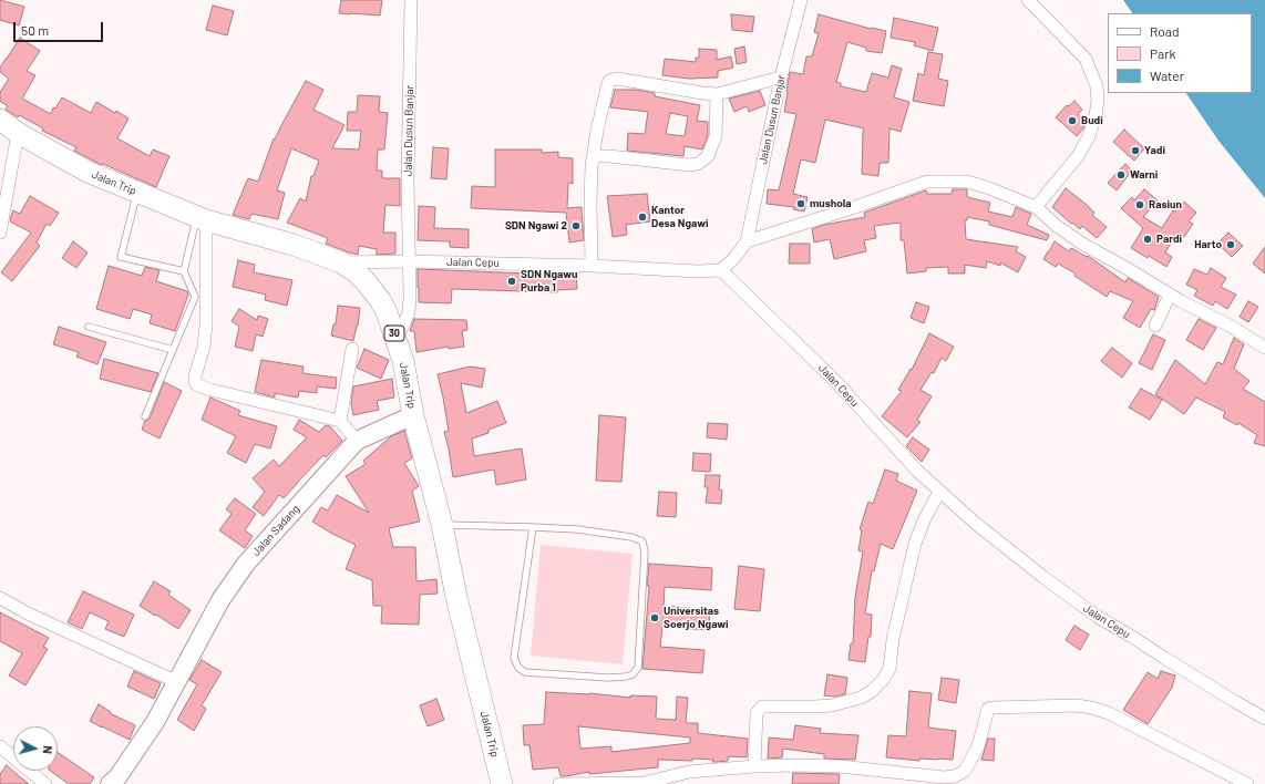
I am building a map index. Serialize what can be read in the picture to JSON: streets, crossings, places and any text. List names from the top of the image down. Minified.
{"streets":{"highway":["Jalan Trip","30"],"main road":["Jalan Sadang"],"street":["Jalan Dusun Banjar","Jalan Cepu"]},"crossings":[["Jalan Dusun Banjar","Jalan Trip"],["Jalan Dusun Banjar","Jalan Cepu"],["Jalan Trip","Jalan Cepu"],["Jalan Trip","Jalan Sadang"]],"places":["Budi","Yadi","Warni","mushola","Rasiun","Kantor Desa Ngawi","SDN Ngawi 2","Pardi","Harto","SDN Ngawu Purba 1","Universitas Soerjo Ngawi"],"legend":["Road","Park","Water"],"scale_bar":"50 m","north":"right"}
